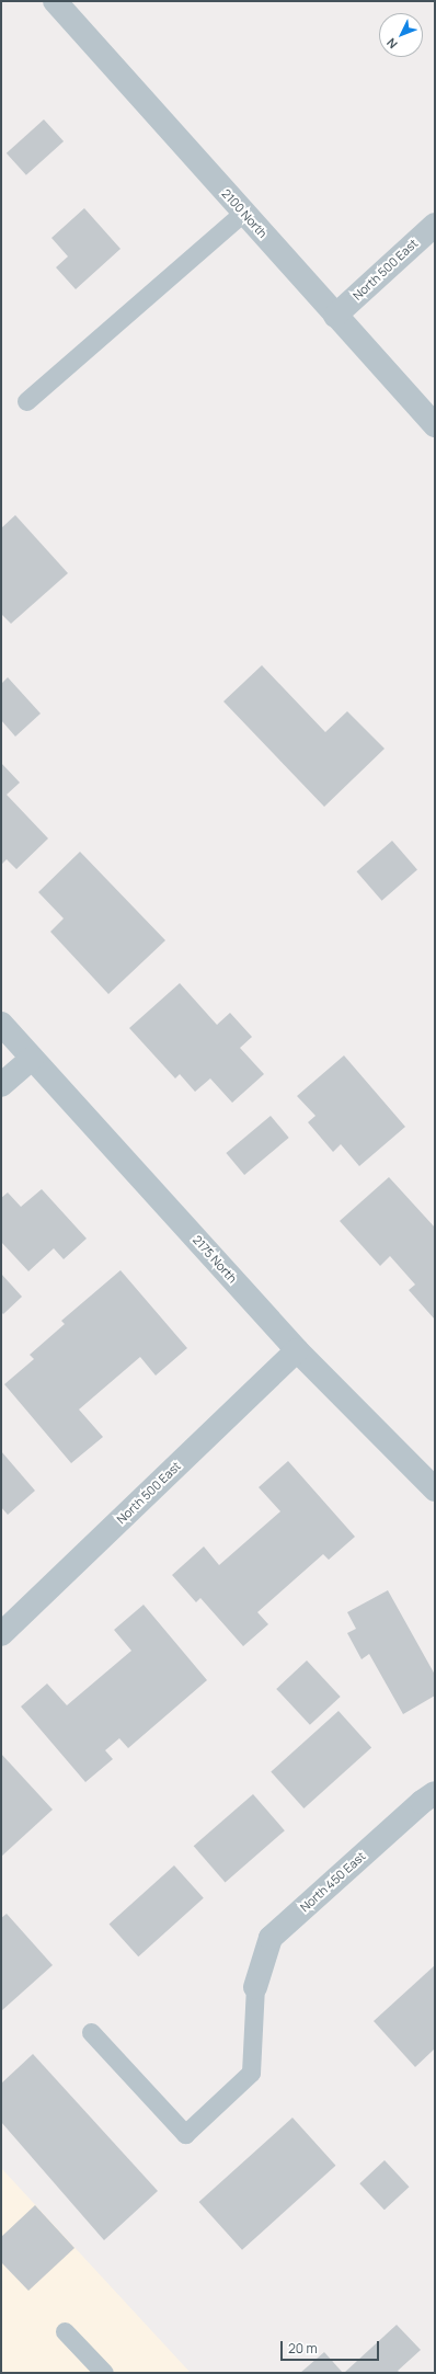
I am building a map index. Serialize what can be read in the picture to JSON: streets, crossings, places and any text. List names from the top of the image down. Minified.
{"streets":{"street":["2100 North","North 500 East","2175 North","North 450 East"]},"crossings":[["2100 North","North 500 East"],["North 500 East","2175 North"]],"scale_bar":"20 m","north":"bottom left"}
